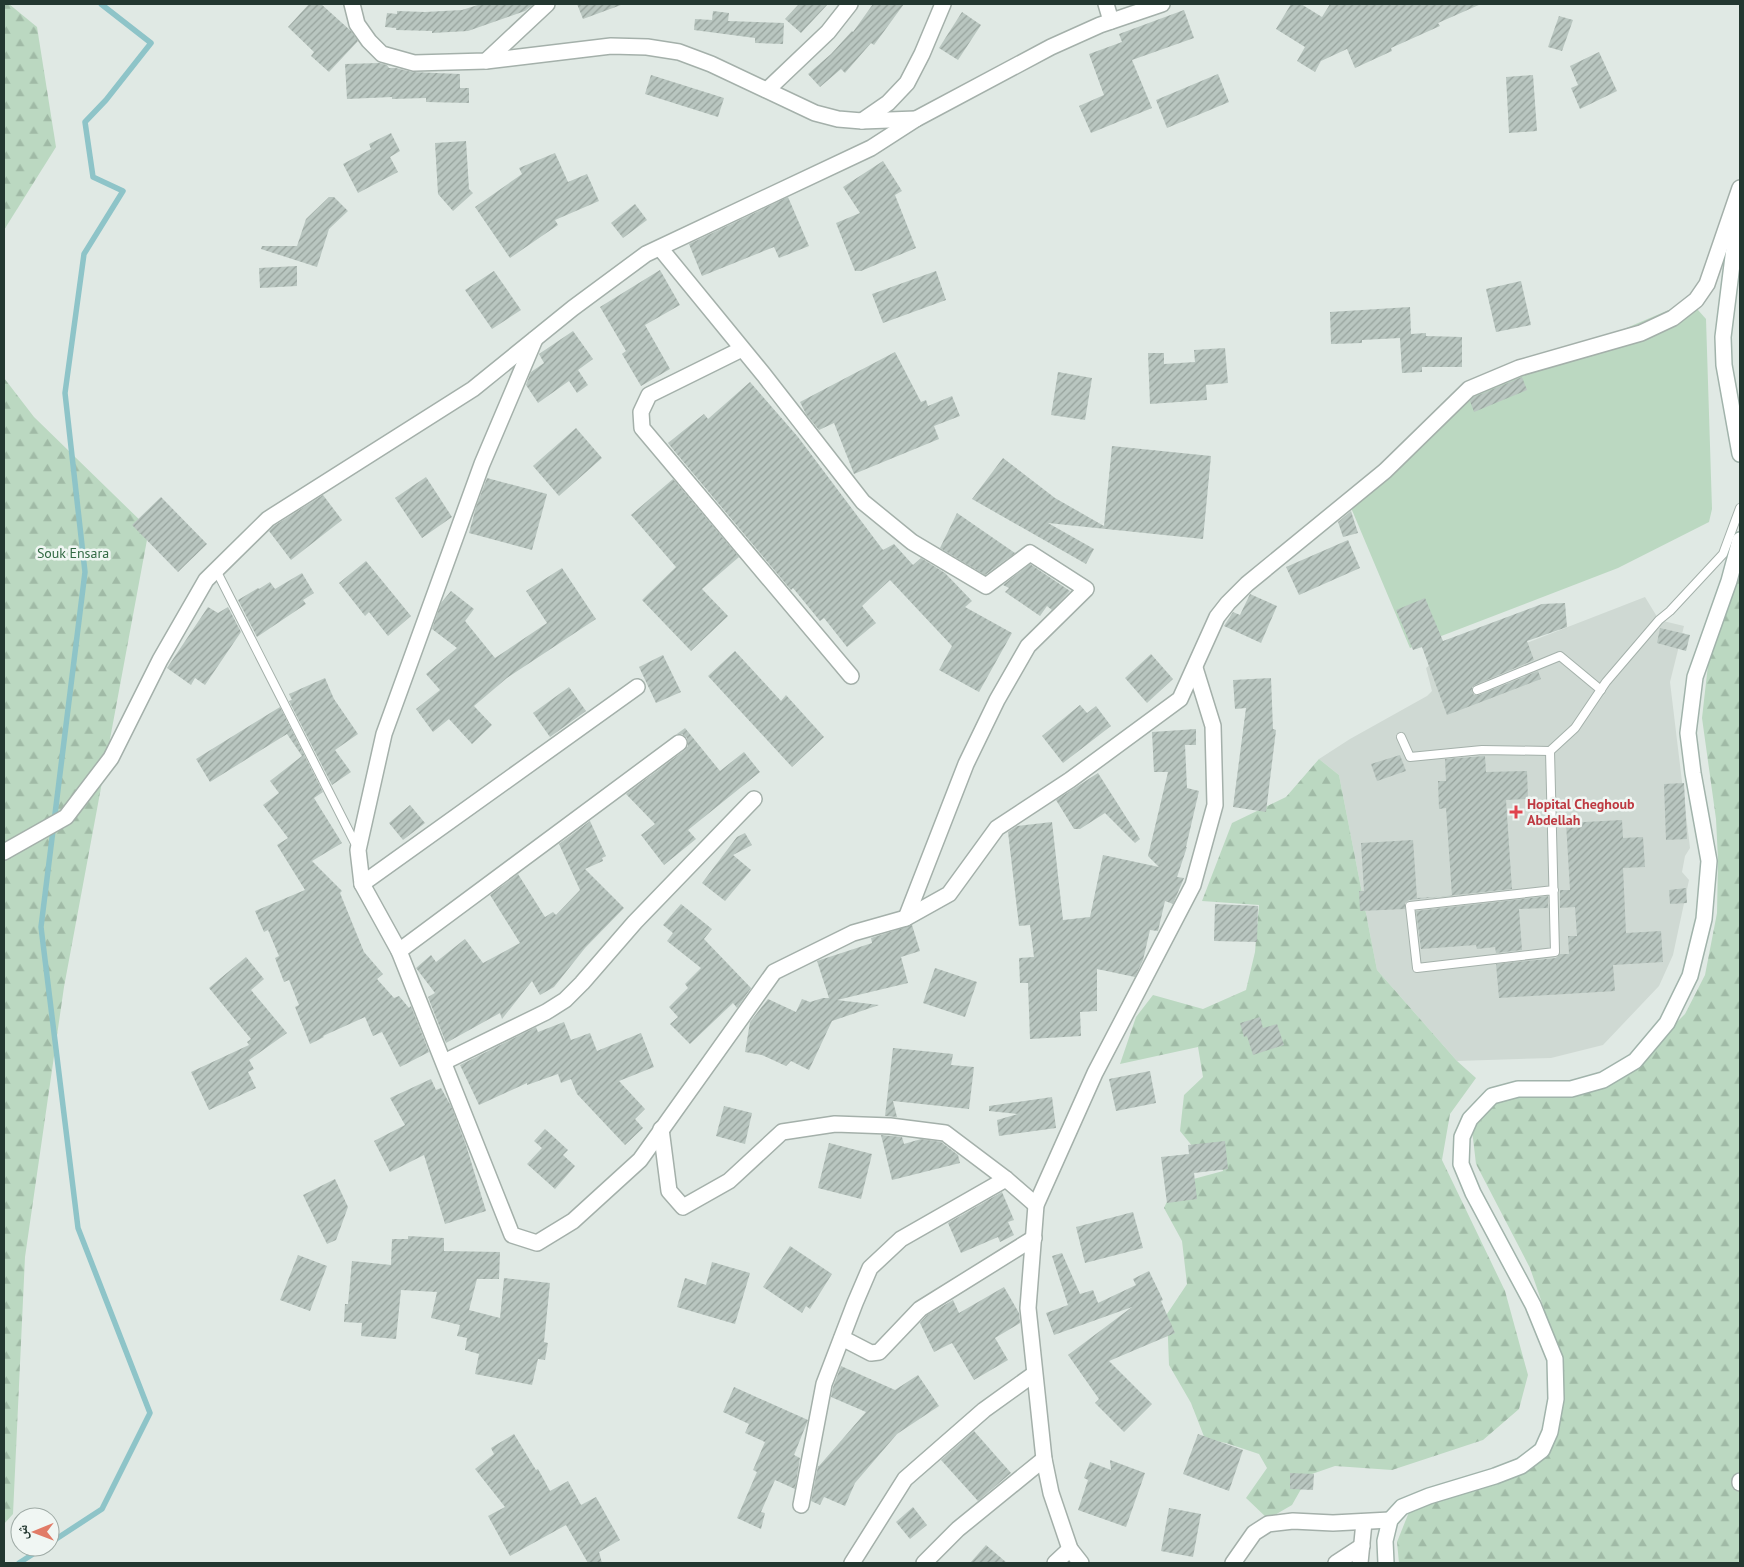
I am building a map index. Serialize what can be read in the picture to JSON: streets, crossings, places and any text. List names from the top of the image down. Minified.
{"parks":["Souk Ensara"],"places":{"health":["Hopital Cheghoub Abdellah"]},"north":"left"}
